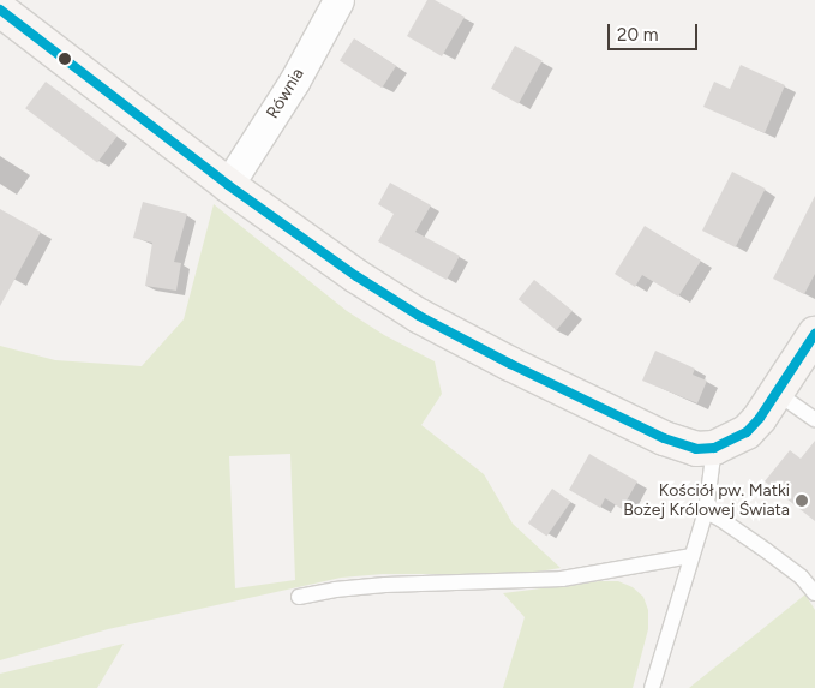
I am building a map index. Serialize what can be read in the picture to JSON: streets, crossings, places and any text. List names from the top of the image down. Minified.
{"streets":{"street":["Równia"]},"places":["Kościół pw. Matki Bożej Królowej Świata"],"scale_bar":"20 m"}
